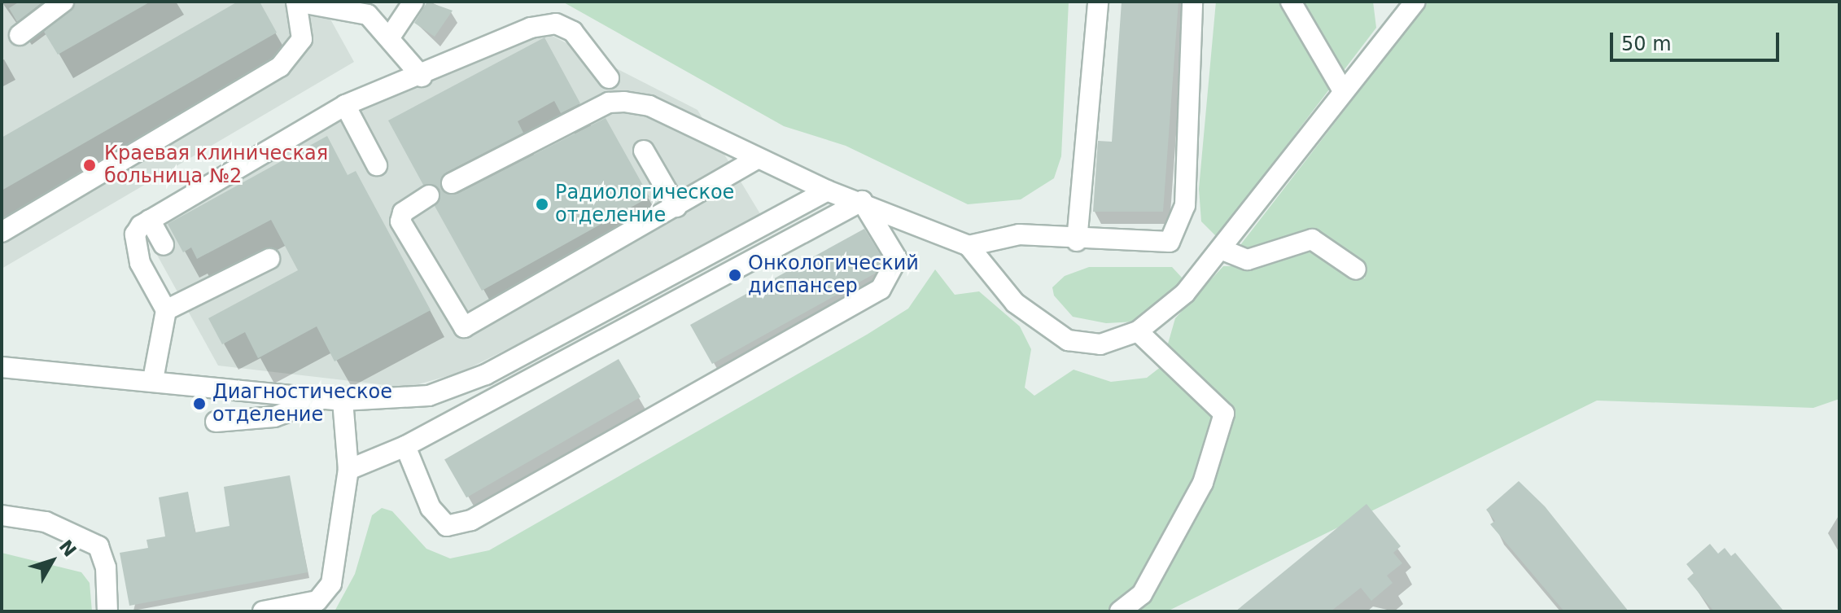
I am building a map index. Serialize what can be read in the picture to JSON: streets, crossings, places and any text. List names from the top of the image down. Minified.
{"places":["Краевая клиническая больница №2","Радиологическое отделение","Онкологический диспансер","Диагностическое отделение"],"scale_bar":"50 m","north":"top right"}
